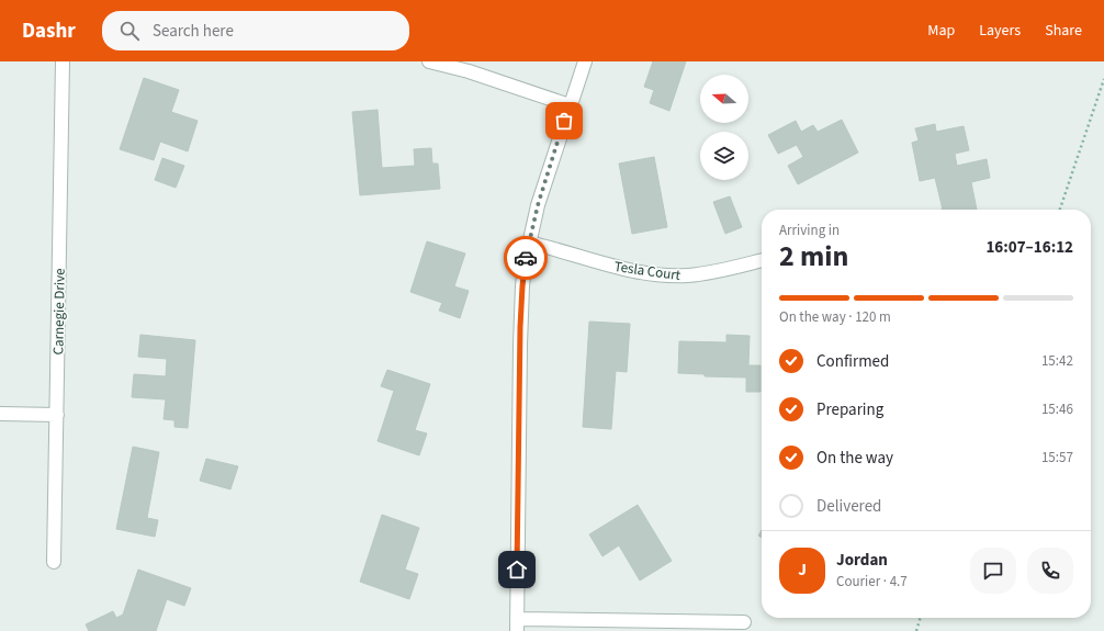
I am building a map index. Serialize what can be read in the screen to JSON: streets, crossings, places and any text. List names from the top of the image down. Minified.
{"streets":{"street":["Tesla Court","Carnegie Drive"]},"north":"left","page":{"header":"Dashr","search":"Search here","nav":["Map","Layers","Share"],"heading":["2 min","Arriving in","16:07–16:12"],"panel":["Jordan","Courier · 4.7"],"bar":"On the way · 120 m","list":[["Confirmed","15:42"],["Preparing","15:46"],["On the way","15:57"],"Delivered"],"round":"J"}}
